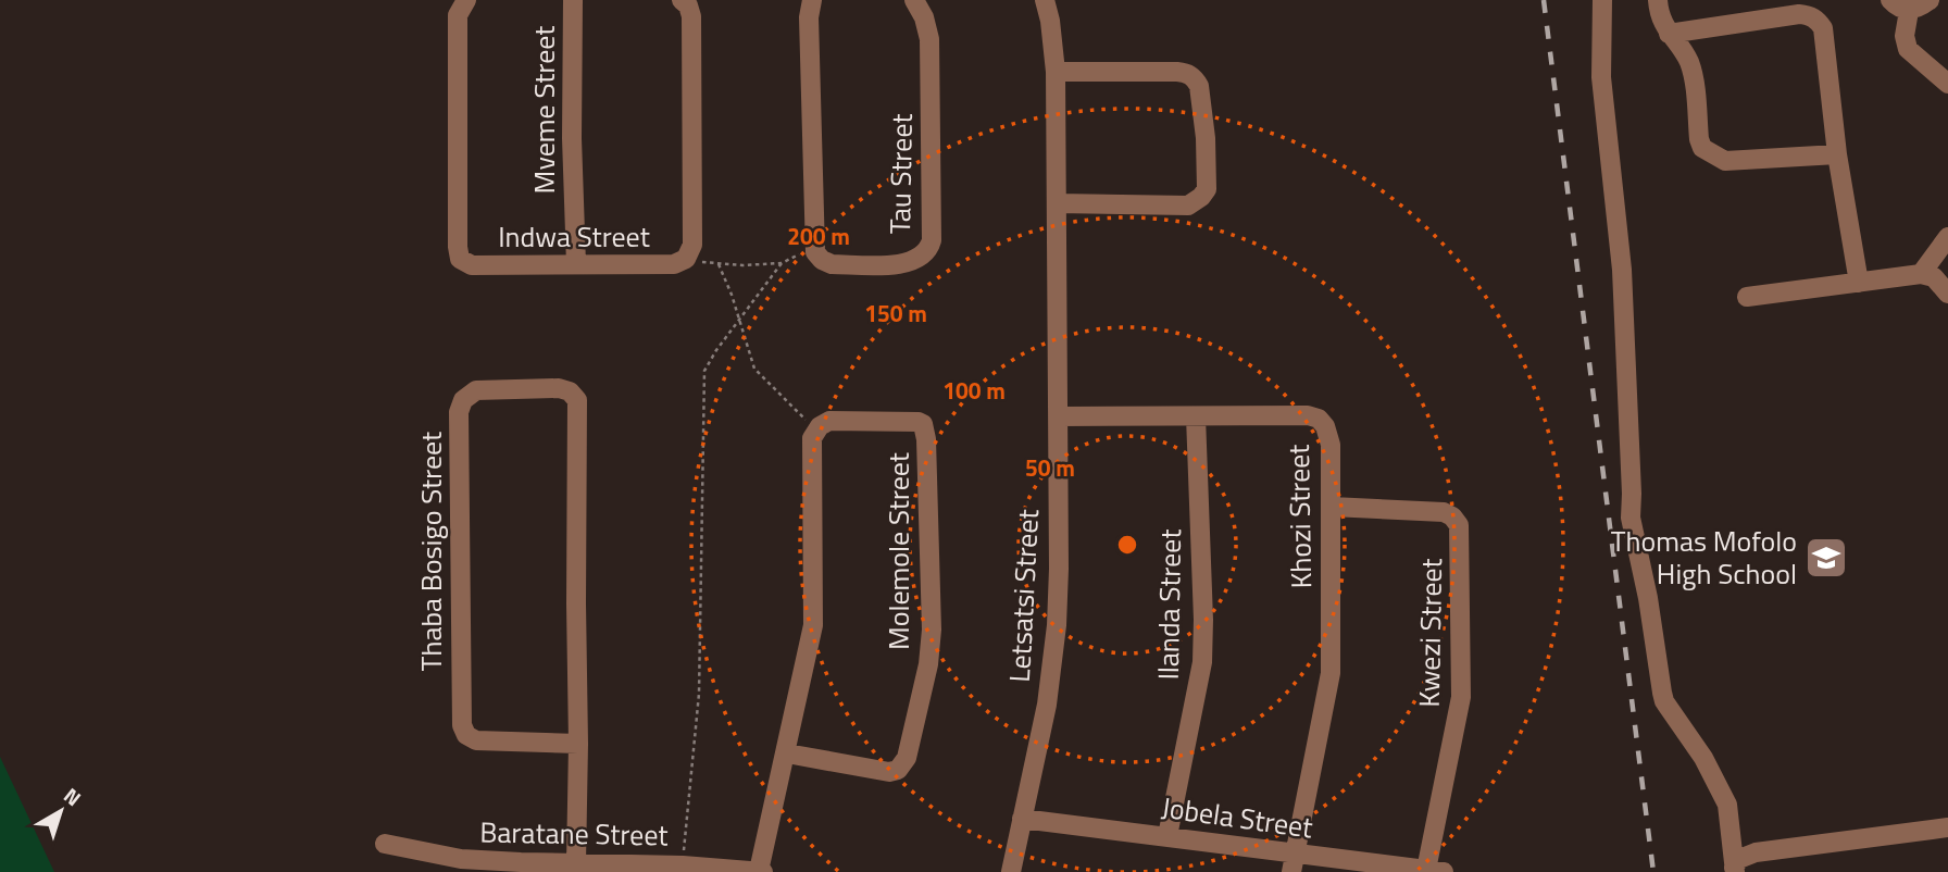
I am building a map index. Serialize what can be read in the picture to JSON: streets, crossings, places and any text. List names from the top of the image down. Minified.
{"streets":{"street":["Mveme Street","Tau Street","Indwa Street","Khozi Street","Thaba Bosigo Street","Molemole Street","Letsatsi Street","Ilanda Street","Kwezi Street","Jobela Street","Baratane Street"]},"crossings":[["Mveme Street","Indwa Street"],["Khozi Street","Letsatsi Street"],["Khozi Street","Ilanda Street"],["Khozi Street","Kwezi Street"],["Khozi Street","Jobela Street"],["Thaba Bosigo Street","Baratane Street"],["Letsatsi Street","Jobela Street"],["Ilanda Street","Jobela Street"],["Kwezi Street","Jobela Street"]],"places":{"school or university":["Thomas Mofolo High School"]},"north":"top right","rings":["200 m","150 m","100 m","50 m"]}
